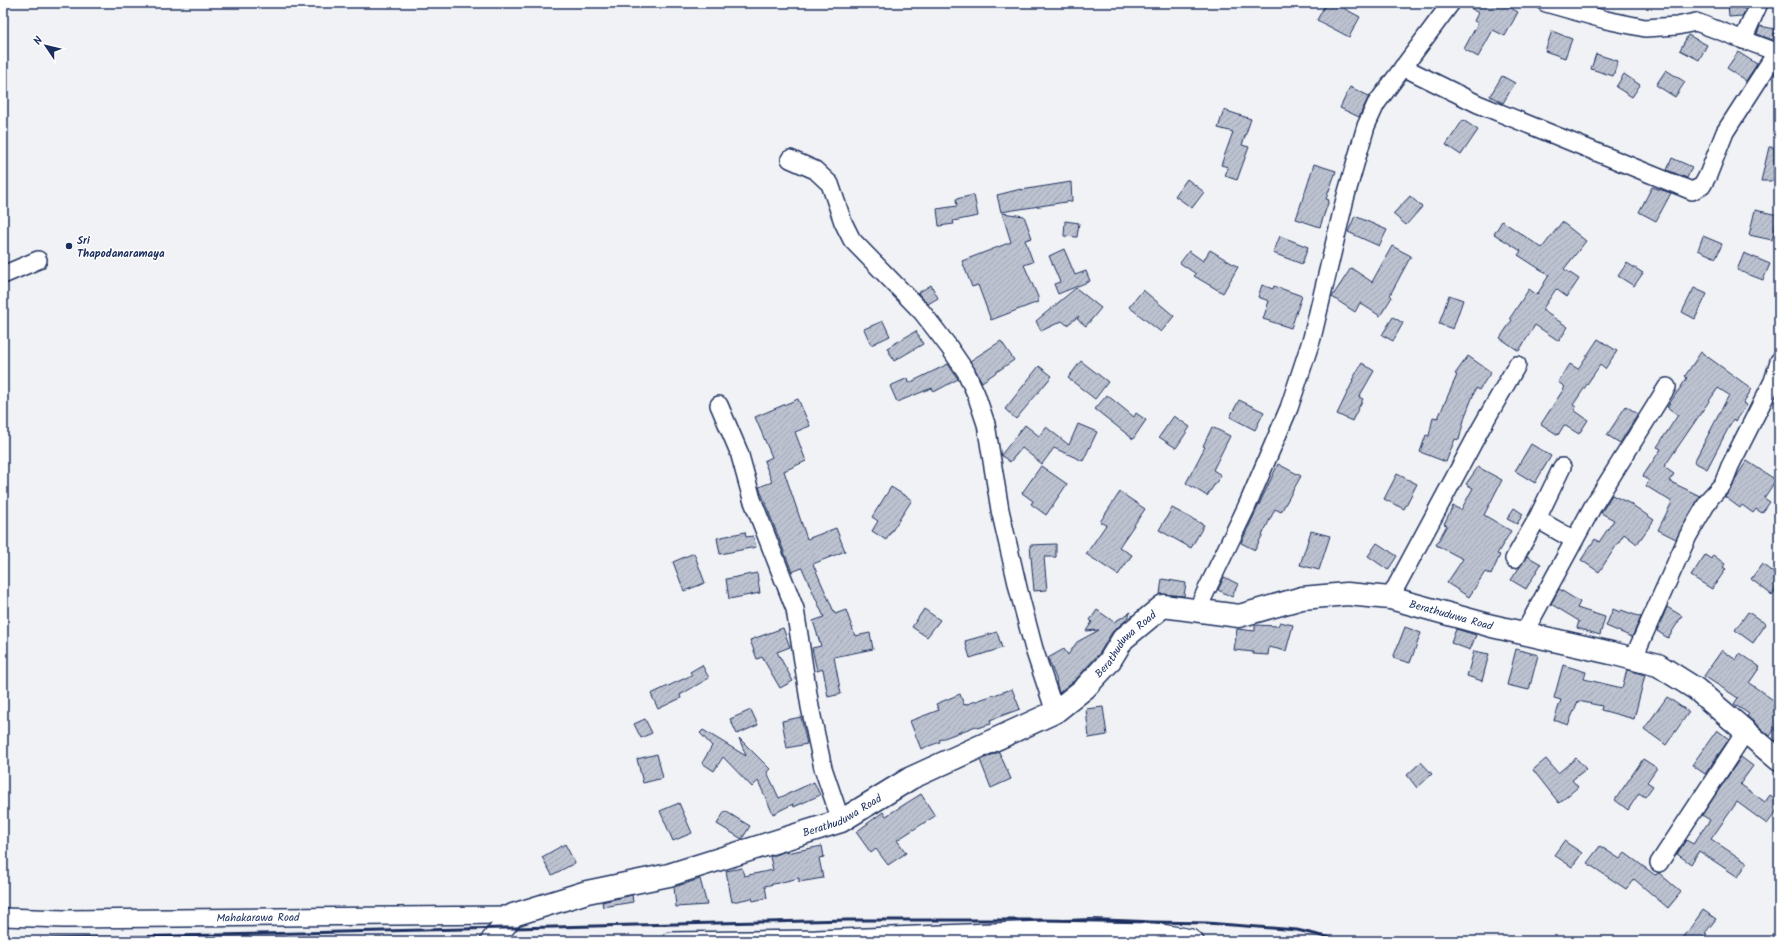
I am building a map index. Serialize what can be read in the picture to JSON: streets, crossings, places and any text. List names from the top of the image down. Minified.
{"streets":{"street":["Berathuduwa Road","Mahakarawa Road"]},"crossings":[["Berathuduwa Road","Mahakarawa Road"]],"places":["Sri Thapodanaramaya"],"north":"top left"}
